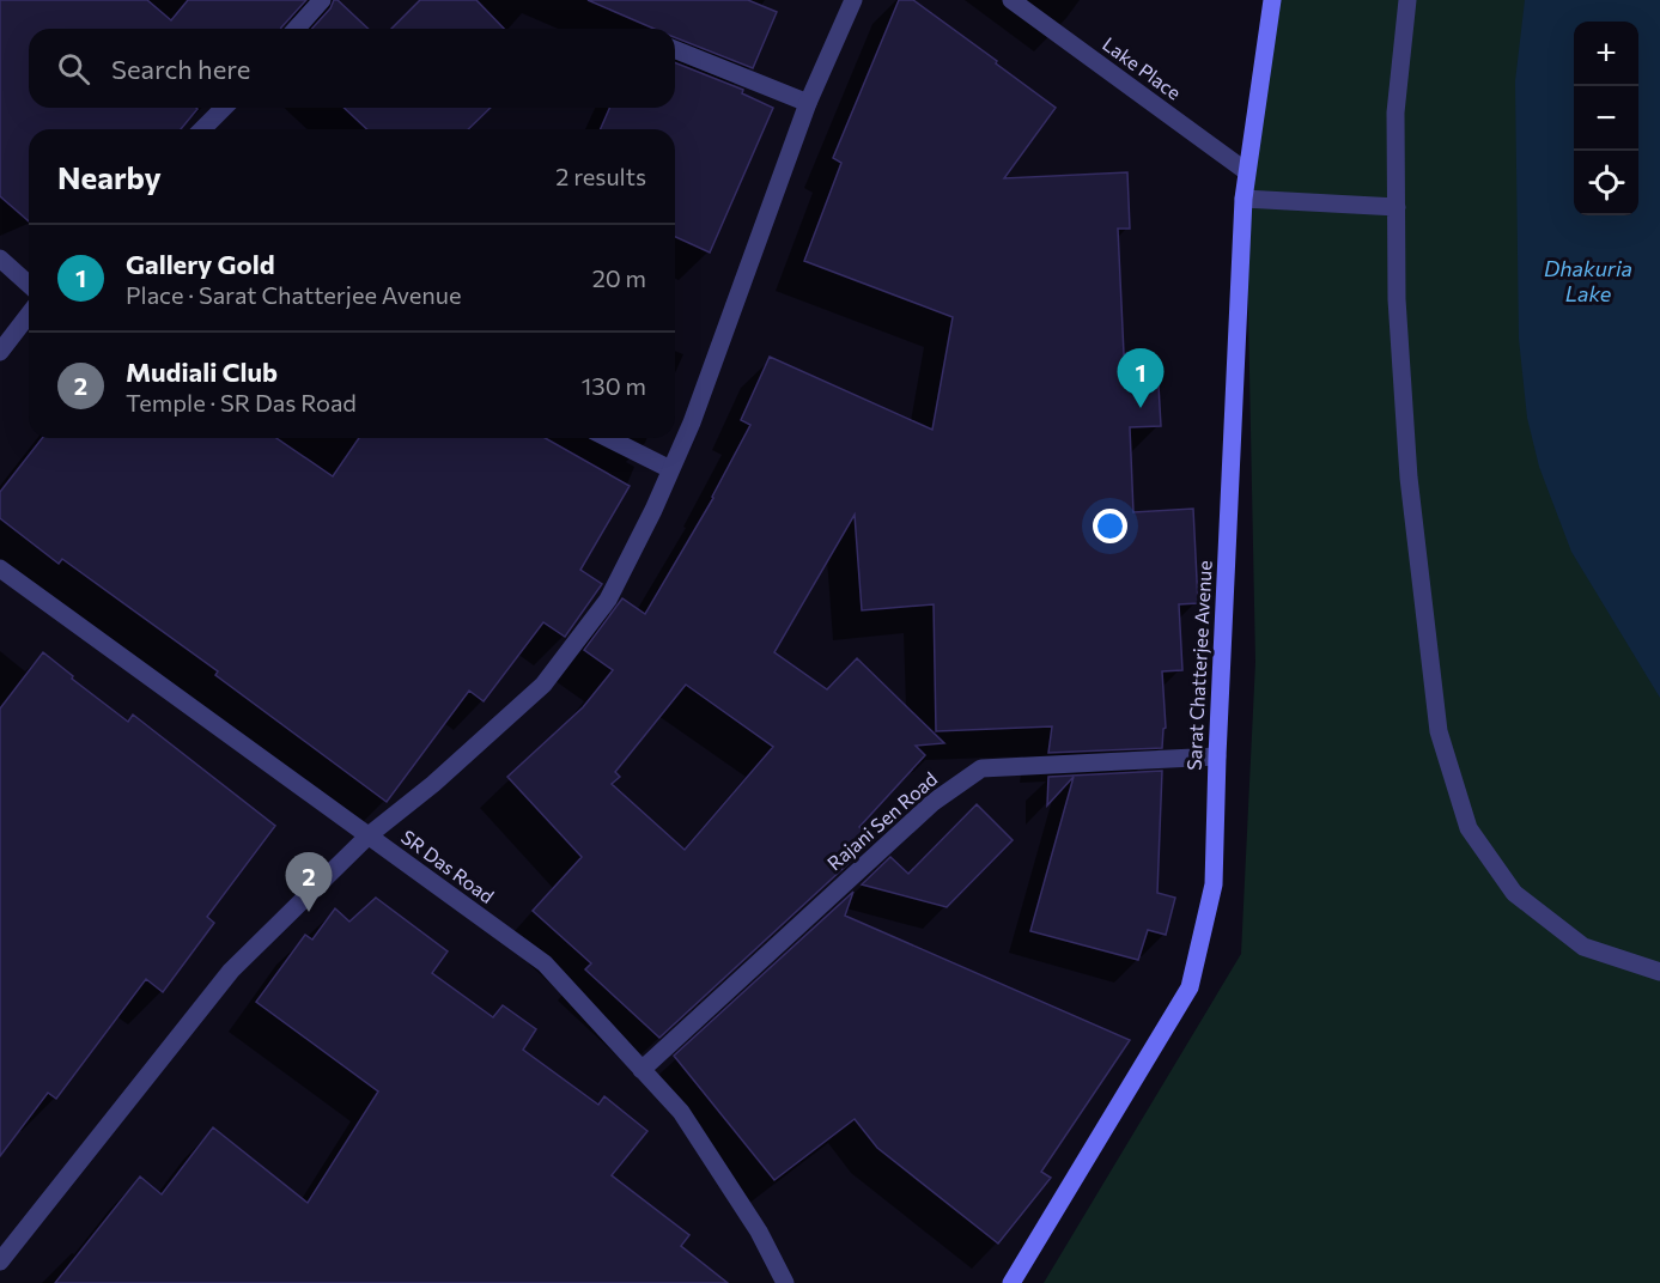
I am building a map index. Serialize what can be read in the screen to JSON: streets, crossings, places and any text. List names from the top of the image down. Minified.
{"streets":{"street":["Lake Place","Sarat Chatterjee Avenue","Rajani Sen Road","SR Das Road"]},"crossings":[["Lake Place","Sarat Chatterjee Avenue"],["Sarat Chatterjee Avenue","Rajani Sen Road"],["Rajani Sen Road","SR Das Road"]],"water":["Dhakuria Lake"],"page":{"map_buttons":["+","−"],"search":"Search here","heading":["Nearby","2 results"],"list":[{"mark":"1","name":"Gallery Gold","note":"Place · Sarat Chatterjee Avenue","value":"20 m"},{"mark":"2","name":"Mudiali Club","note":"Temple · SR Das Road","value":"130 m"}],"pins":["1","2"]}}
